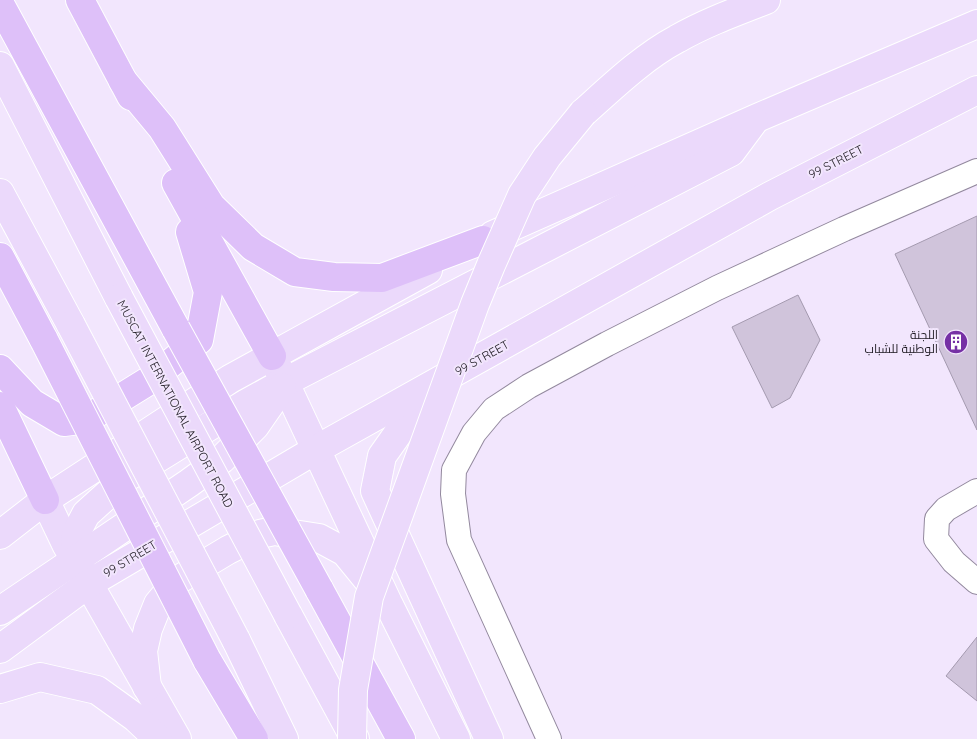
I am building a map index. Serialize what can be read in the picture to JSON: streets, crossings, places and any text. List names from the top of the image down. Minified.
{"streets":{"main road":["99 STREET","MUSCAT INTERNATIONAL AIRPORT ROAD"]},"places":{"building":["اللجنة الوطنية للشباب"]}}
